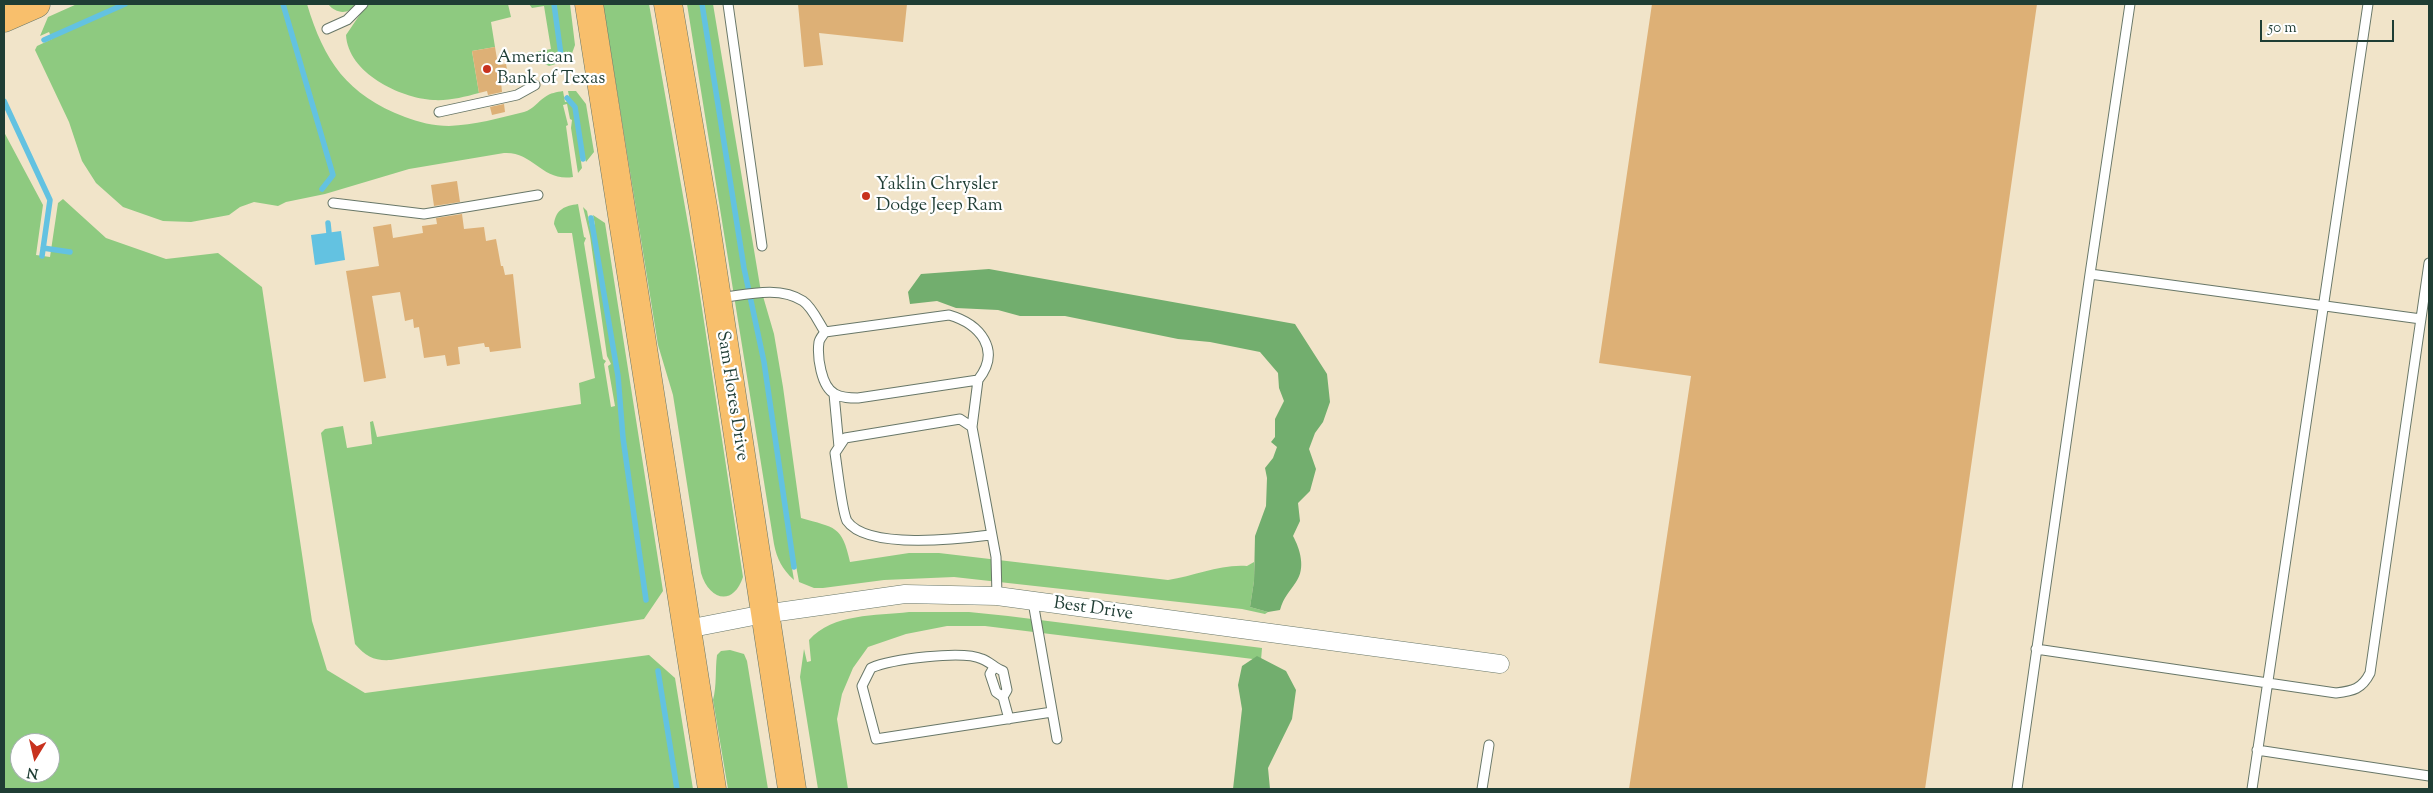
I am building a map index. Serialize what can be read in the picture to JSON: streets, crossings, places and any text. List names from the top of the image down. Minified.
{"streets":{"main road":["Sam Flores Drive"],"street":["Best Drive"]},"crossings":[["Sam Flores Drive","Best Drive"]],"places":["American Bank of Texas","Yaklin Chrysler Dodge Jeep Ram"],"scale_bar":"50 m","north":"bottom"}
